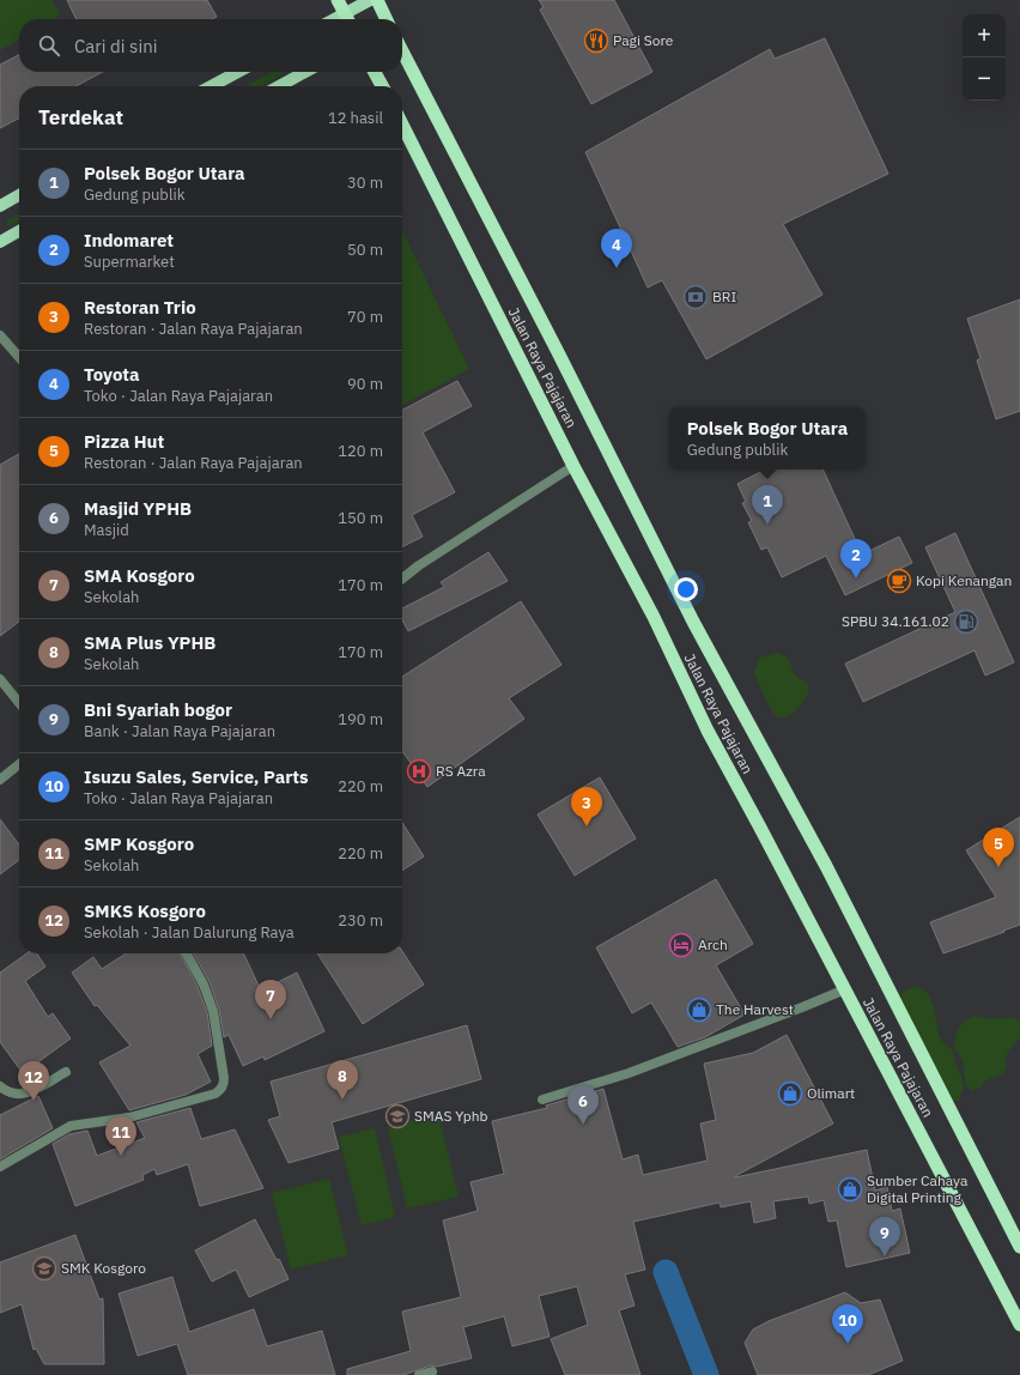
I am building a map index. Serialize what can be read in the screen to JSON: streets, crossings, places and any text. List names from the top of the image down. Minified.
{"streets":{"highway":["Jalan Raya Pajajaran"]},"places":{"restaurant":["Pagi Sore"],"bank":["BRI"],"cafe":["Kopi Kenangan"],"fuel station":["SPBU 34.161.02"],"hospital":["RS Azra"],"hotel":["Arch"],"shop":["The Harvest","Olimart","Sumber Cahaya Digital Printing"],"school or university":["SMAS Yphb","SMK Kosgoro"]},"page":{"map_buttons":["+","−"],"search":"Cari di sini","heading":["Terdekat","12 hasil"],"list":[{"mark":"1","name":"Polsek Bogor Utara","note":"Gedung publik","value":"30 m"},{"mark":"2","name":"Indomaret","note":"Supermarket","value":"50 m"},{"mark":"3","name":"Restoran Trio","note":"Restoran · Jalan Raya Pajajaran","value":"70 m"},{"mark":"4","name":"Toyota","note":"Toko · Jalan Raya Pajajaran","value":"90 m"},{"mark":"5","name":"Pizza Hut","note":"Restoran · Jalan Raya Pajajaran","value":"120 m"},{"mark":"6","name":"Masjid YPHB","note":"Masjid","value":"150 m"},{"mark":"7","name":"SMA Kosgoro","note":"Sekolah","value":"170 m"},{"mark":"8","name":"SMA Plus YPHB","note":"Sekolah","value":"170 m"},{"mark":"9","name":"Bni Syariah bogor","note":"Bank · Jalan Raya Pajajaran","value":"190 m"},{"mark":"10","name":"Isuzu Sales, Service, Parts","note":"Toko · Jalan Raya Pajajaran","value":"220 m"},{"mark":"11","name":"SMP Kosgoro","note":"Sekolah","value":"220 m"},{"mark":"12","name":"SMKS Kosgoro","note":"Sekolah · Jalan Dalurung Raya","value":"230 m"}],"pins":["4","1","2","3","5","7","8","12","6","11","9","10"],"popup":["Polsek Bogor Utara","Gedung publik"]}}
